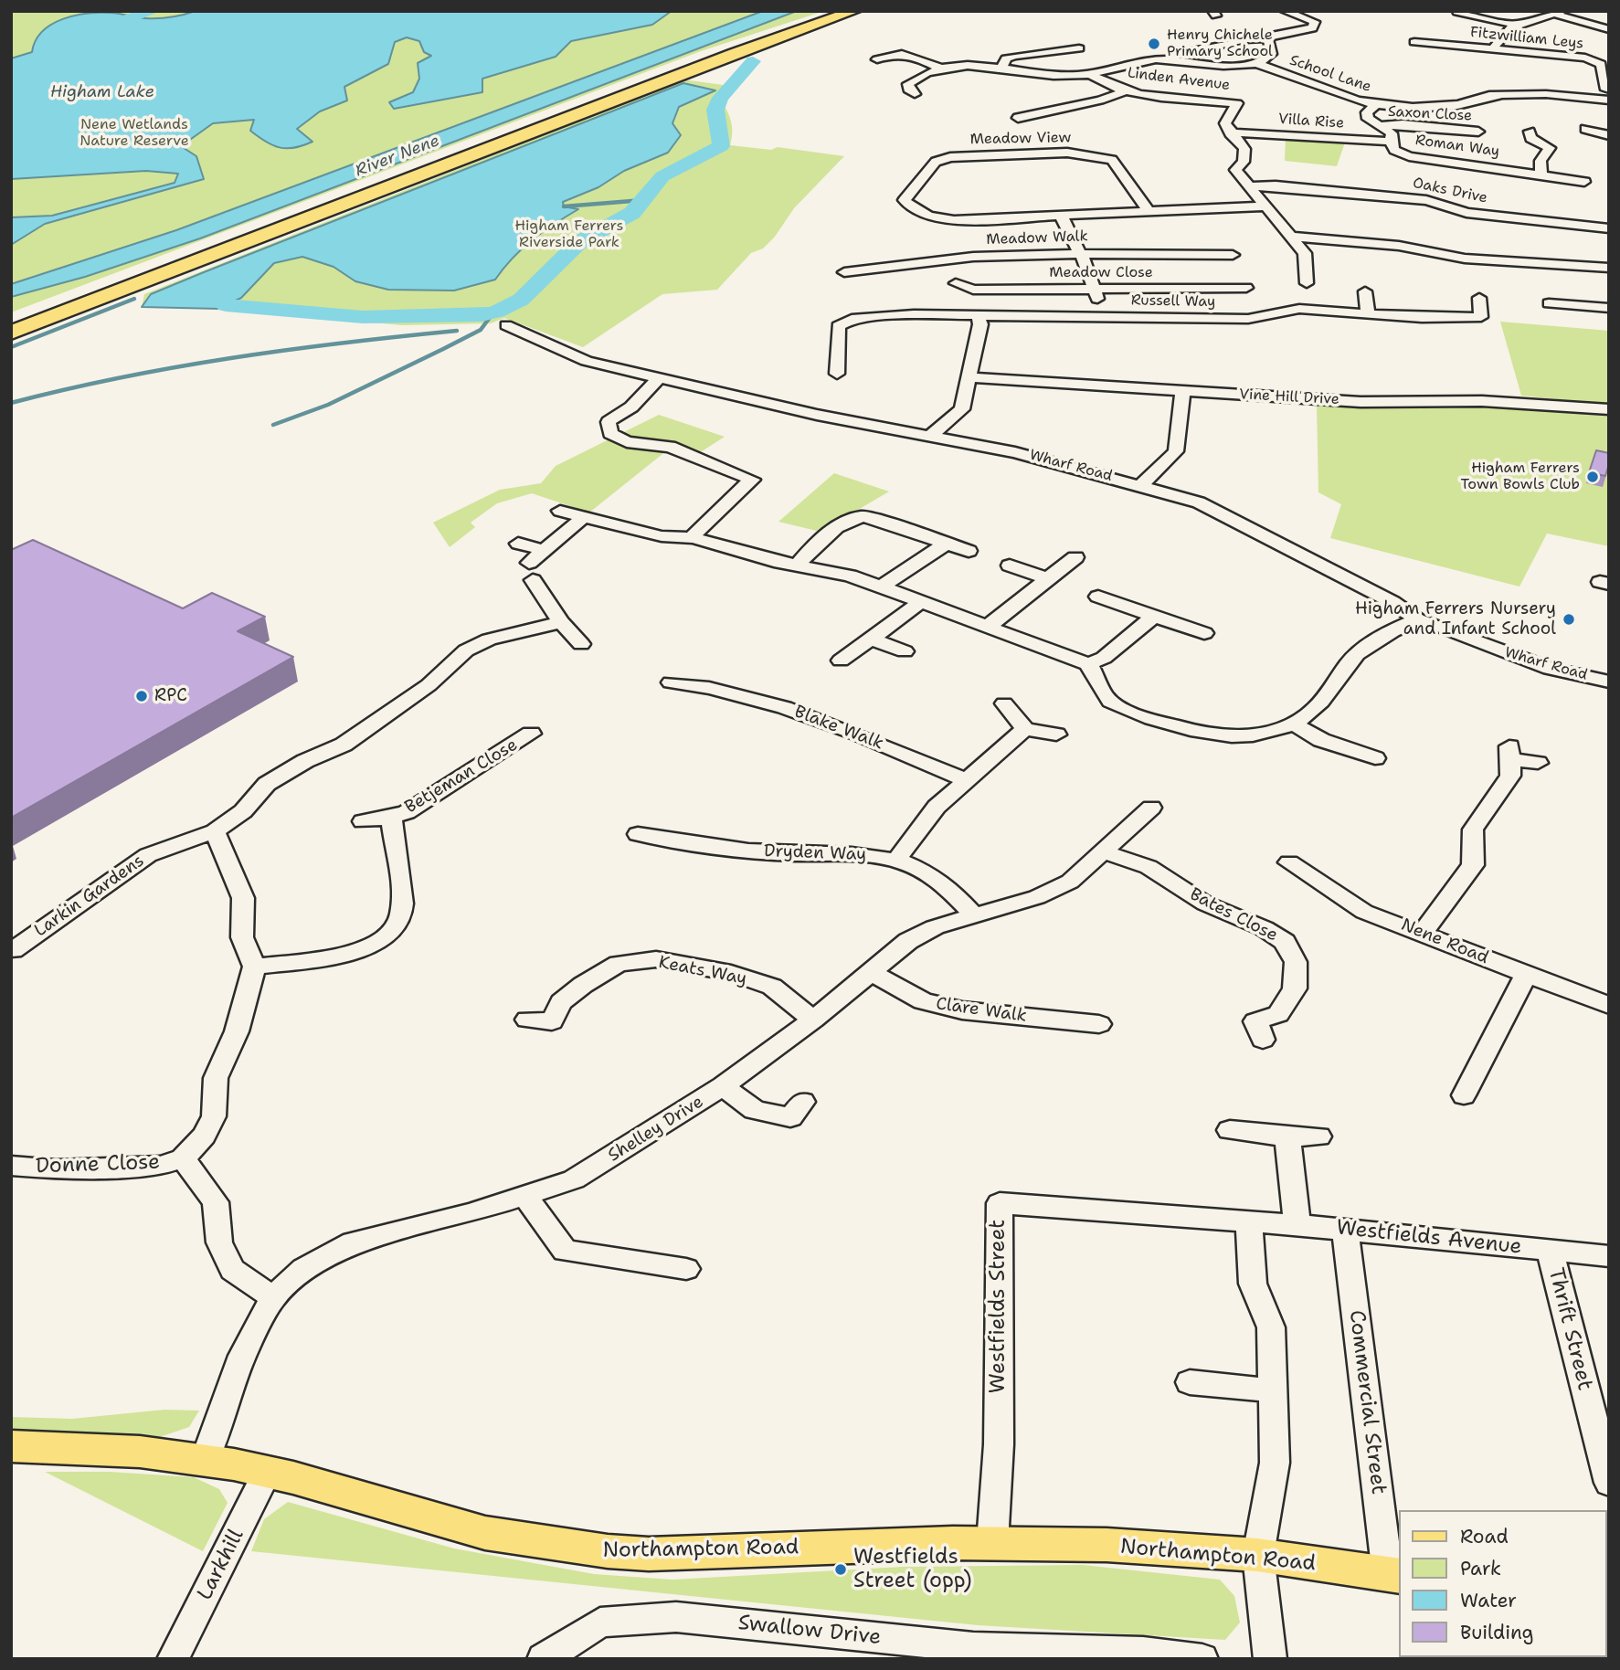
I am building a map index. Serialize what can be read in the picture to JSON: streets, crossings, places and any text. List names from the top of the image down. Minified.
{"streets":{"main road":["Northampton Road"],"street":["Fitzwilliam Leys","School Lane","Linden Avenue","Saxon Close","Villa Rise","Meadow View","Roman Way","Oaks Drive","Meadow Walk","Meadow Close","Russell Way","Vine Hill Drive","Wharf Road","Blake Walk","Betjeman Close","Dryden Way","Larkin Gardens","Bates Close","Nene Road","Keats Way","Clare Walk","Shelley Drive","Donne Close","Westfields Avenue","Westfields Street","Thrift Street","Commercial Street","Larkhill","Swallow Drive"]},"crossings":[["School Lane","Roman Way"],["Linden Avenue","Villa Rise"],["Saxon Close","Roman Way"],["Villa Rise","Roman Way"],["Dryden Way","Shelley Drive"],["Bates Close","Shelley Drive"],["Keats Way","Shelley Drive"],["Clare Walk","Shelley Drive"],["Shelley Drive","Northampton Road"],["Westfields Avenue","Westfields Street"],["Westfields Avenue","Thrift Street"],["Westfields Avenue","Commercial Street"],["Westfields Street","Northampton Road"],["Commercial Street","Northampton Road"],["Northampton Road","Larkhill"]],"water":["Higham Lake","River Nene"],"parks":["Nene Wetlands Nature Reserve","Higham Ferrers Riverside Park"],"places":["Henry Chichele Primary School","Higham Ferrers Town Bowls Club","Higham Ferrers Nursery and Infant School","RPC","Westfields Street (opp)"],"legend":["Road","Park","Water","Building"]}
